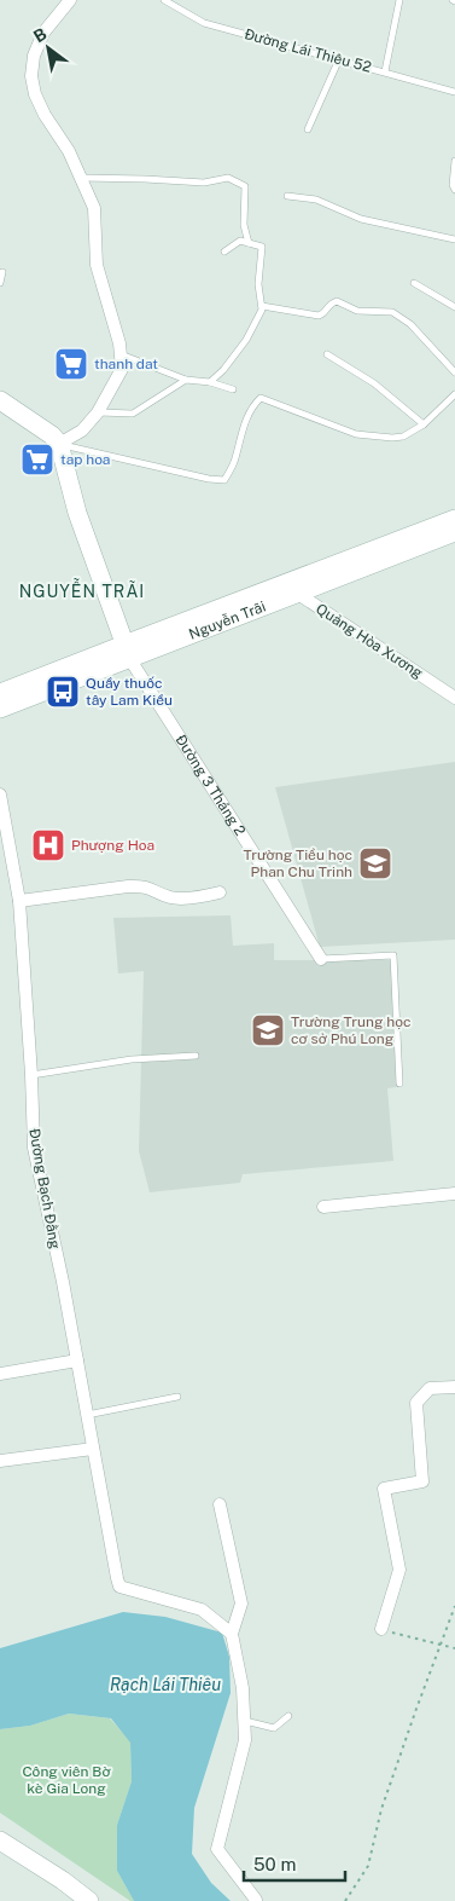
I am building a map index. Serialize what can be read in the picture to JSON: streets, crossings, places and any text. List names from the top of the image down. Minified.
{"streets":{"main road":["Nguyễn Trãi","Đường 3 Tháng 2"],"street":["Quảng Hòa Xương","Đường Bạch Đằng"],"lane":["Đường Lái Thiêu 52"]},"crossings":[["Nguyễn Trãi","Quảng Hòa Xương"],["Nguyễn Trãi","Đường 3 Tháng 2"]],"districts":["NGUYỄN TRÃI"],"water":["Rạch Lái Thiêu"],"parks":["Công viên Bờ kè Gia Long"],"places":{"supermarket":["thanh dat","tap hoa"],"bus stop":["Quầy thuốc tây Lam Kiều"],"hospital":["Phượng Hoa"],"school or university":["Trường Tiểu học Phan Chu Trinh","Trường Trung học cơ sở Phú Long"]},"scale_bar":"50 m","north":"top left"}
